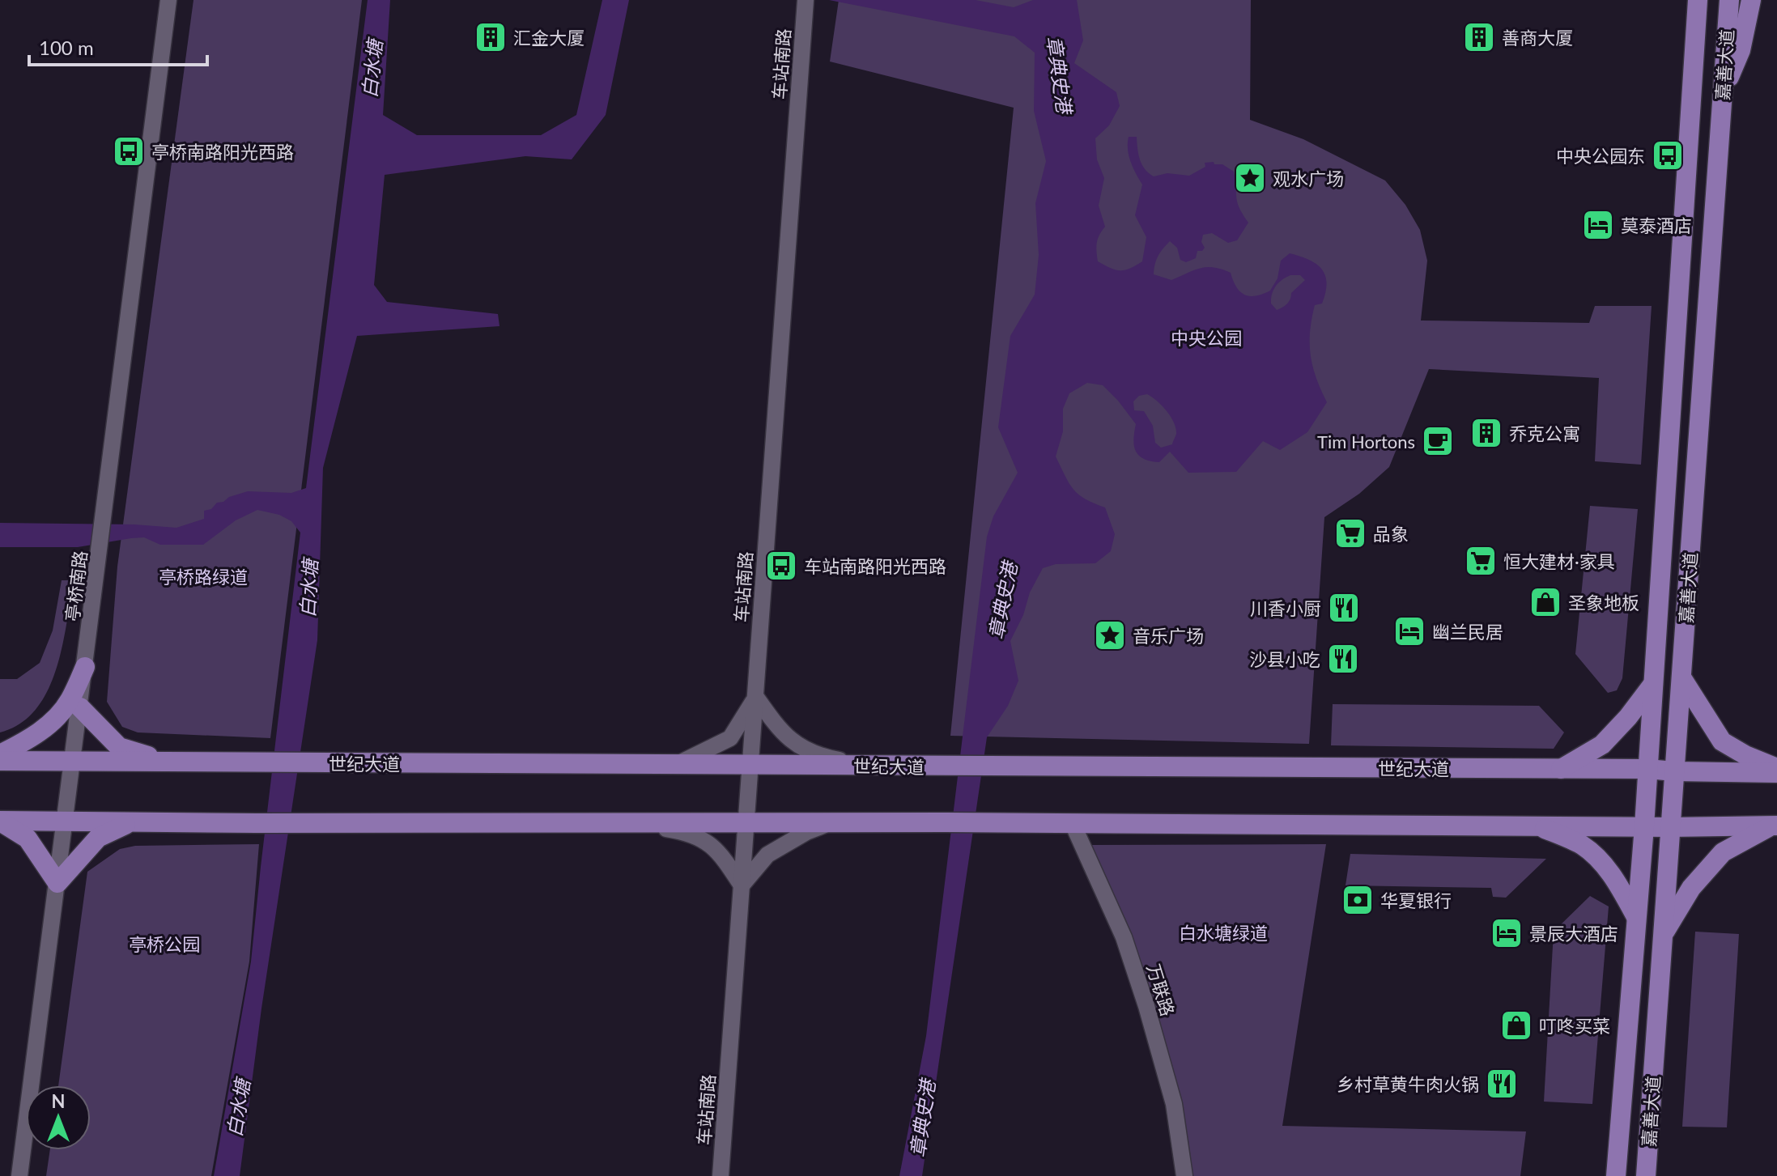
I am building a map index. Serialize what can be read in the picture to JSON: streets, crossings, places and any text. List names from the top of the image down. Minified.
{"streets":{"main road":["嘉善大道","世纪大道"],"street":["车站南路","亭桥南路","万联路"]},"crossings":[["车站南路","世纪大道"],["嘉善大道","世纪大道"],["亭桥南路","世纪大道"]],"water":["白水塘","章典史港"],"parks":["中央公园","亭桥路绿道","白水塘绿道","亭桥公园"],"places":{"building":["汇金大厦","善商大厦","乔克公寓"],"bus stop":["亭桥南路阳光西路","中央公园东","车站南路阳光西路"],"place":["观水广场","音乐广场"],"hotel":["莫泰酒店","幽兰民居","景辰大酒店"],"cafe":["Tim Hortons"],"supermarket":["品象","恒大建材·家具"],"shop":["圣象地板","叮咚买菜"],"restaurant":["川香小厨","沙县小吃","乡村草黄牛肉火锅"],"bank":["华夏银行"]},"scale_bar":"100 m","north":"top"}
